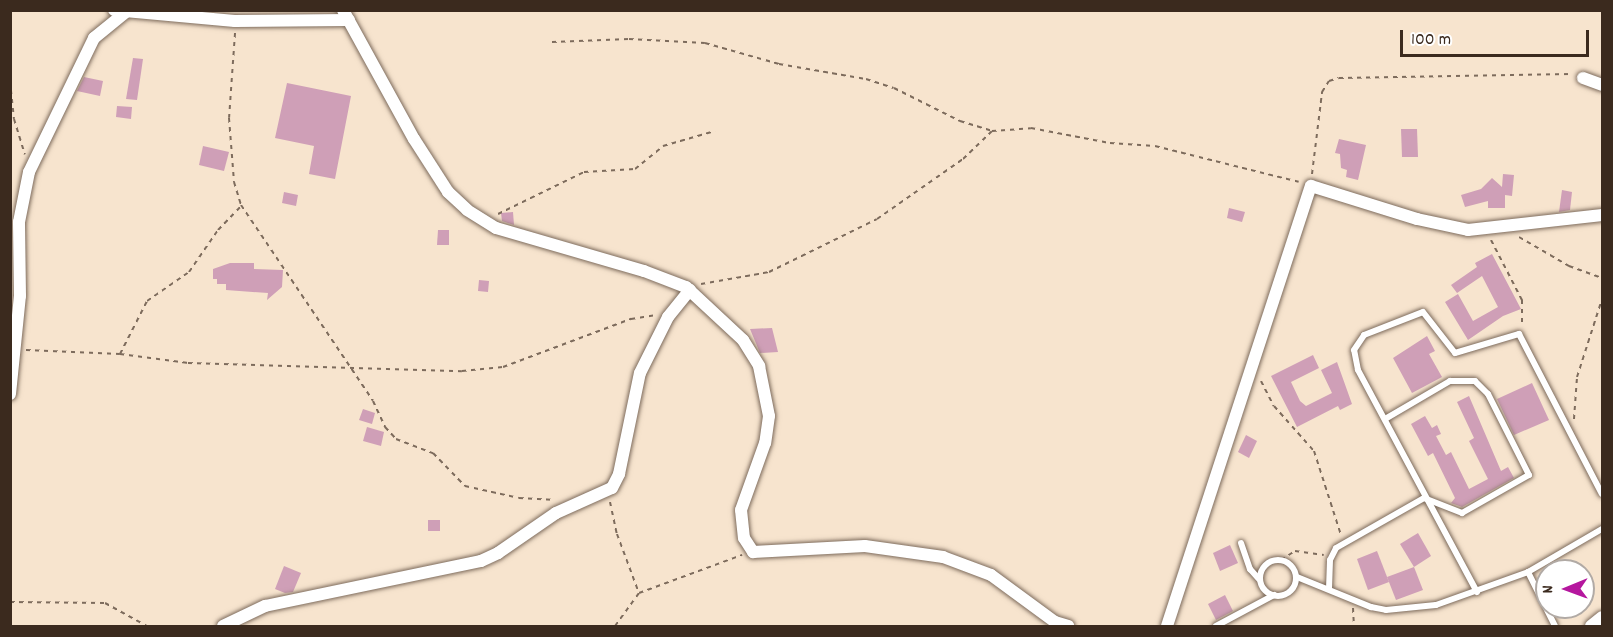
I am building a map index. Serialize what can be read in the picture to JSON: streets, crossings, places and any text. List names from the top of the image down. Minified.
{"scale_bar":"100 m","north":"left"}
